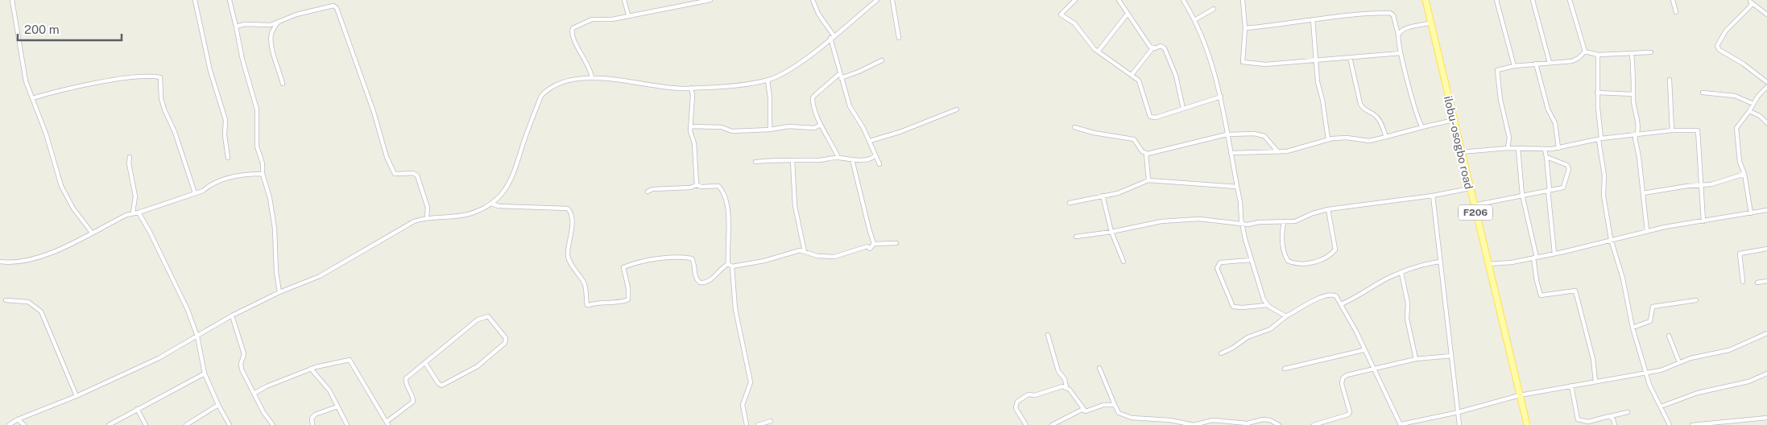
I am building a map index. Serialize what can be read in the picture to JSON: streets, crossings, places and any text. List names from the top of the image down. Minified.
{"streets":{"main road":["ilobu- osogbo road","F206"]},"scale_bar":"200 m"}
